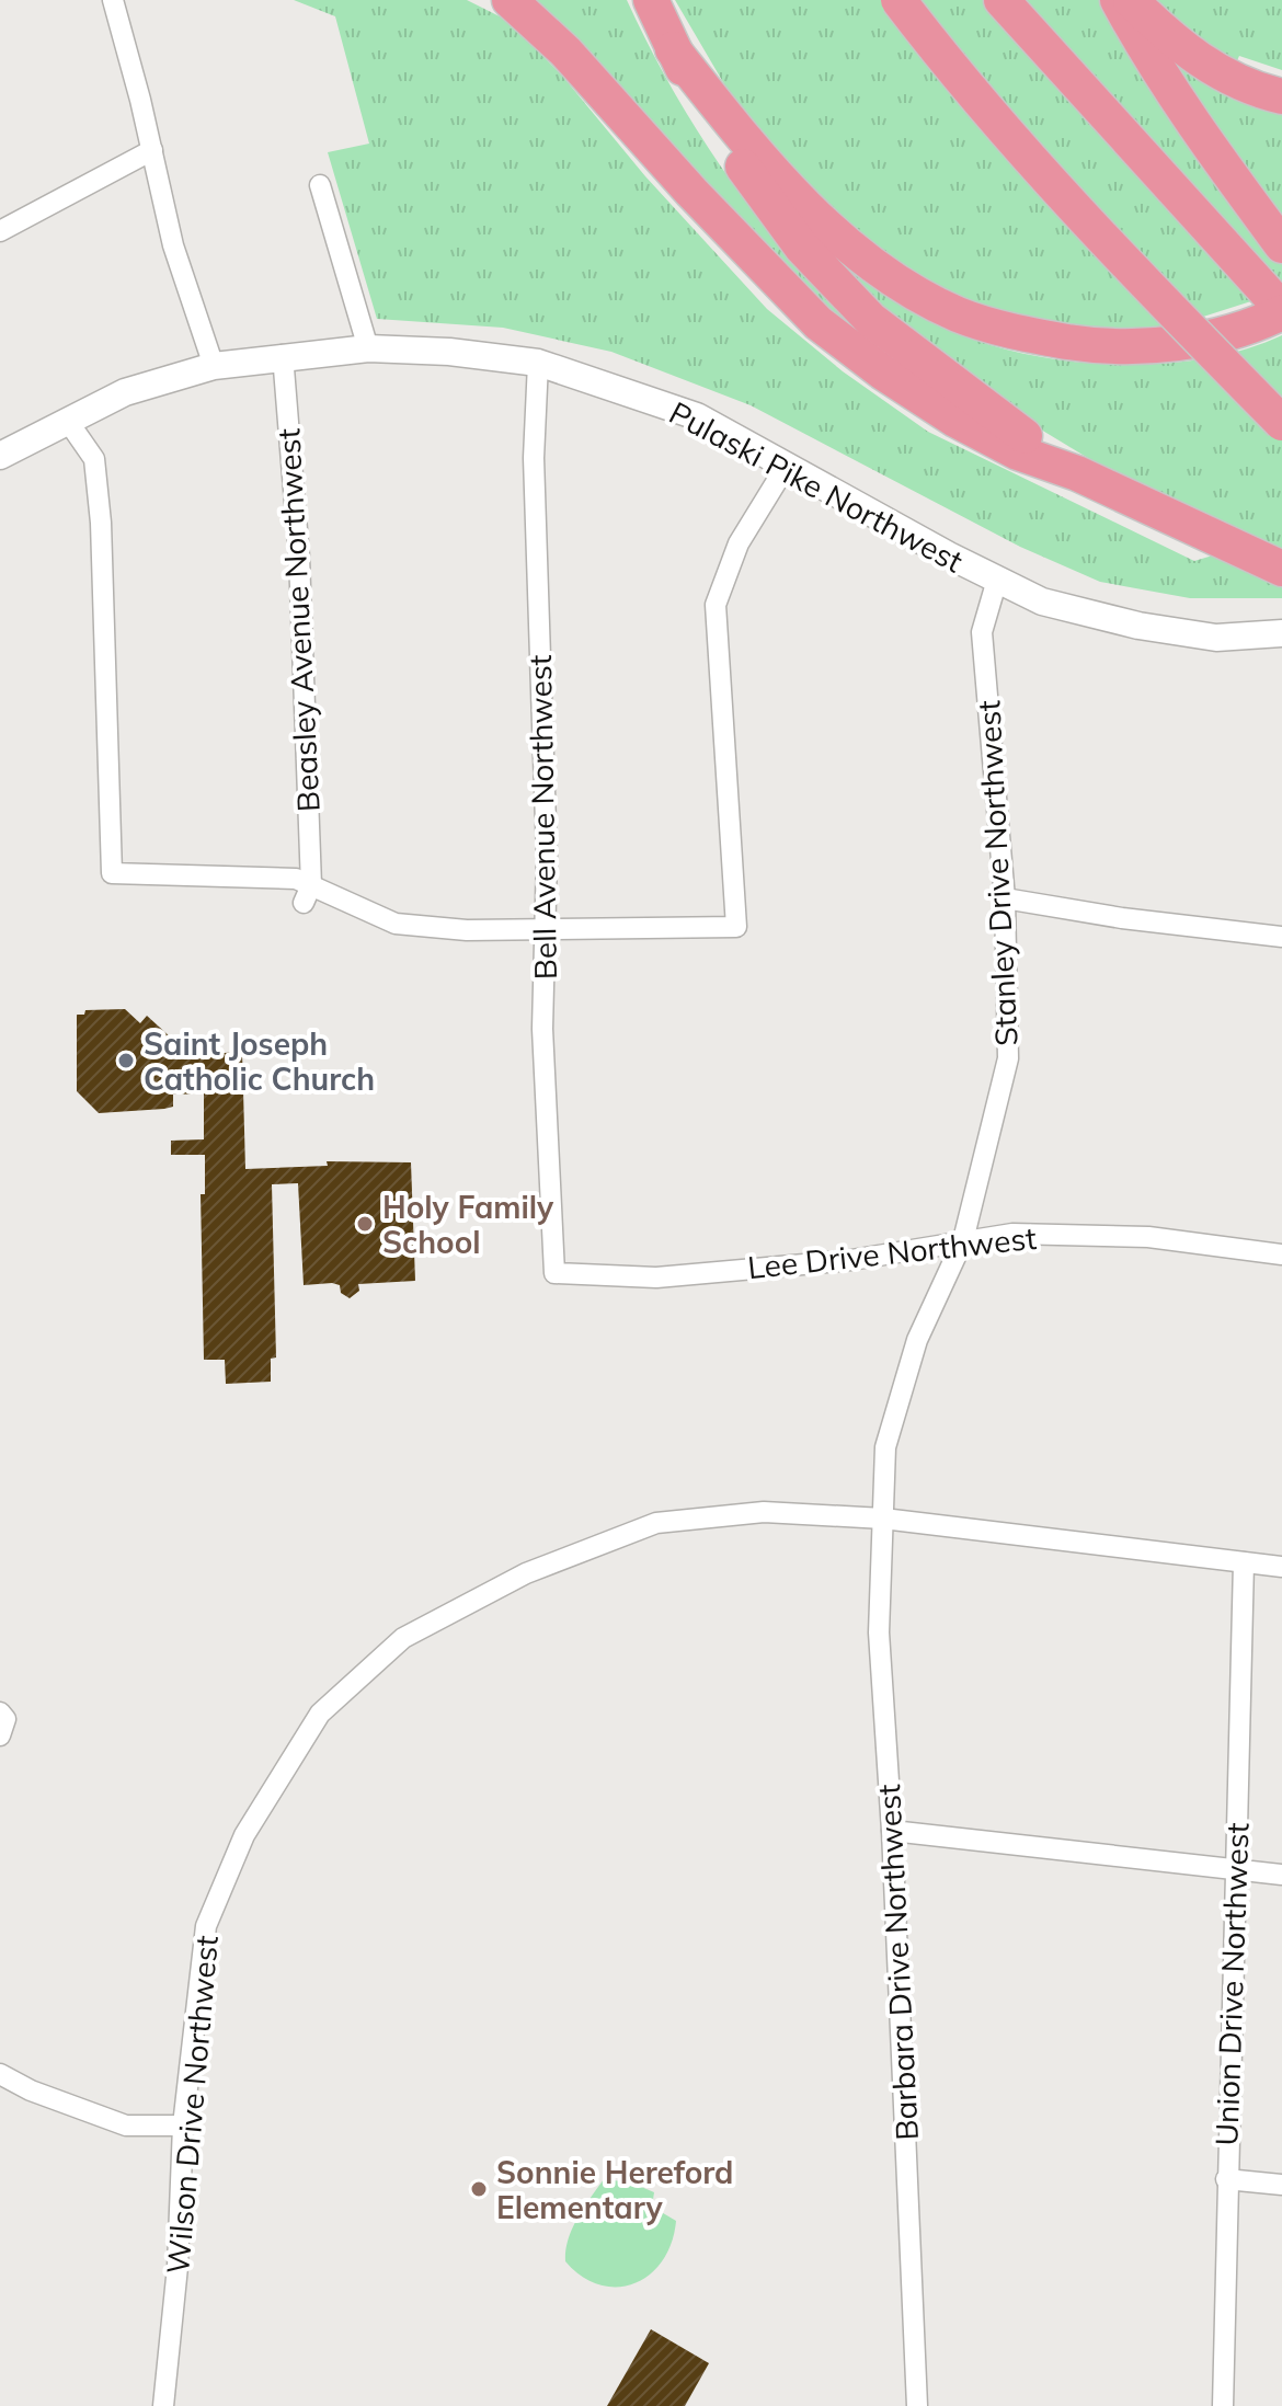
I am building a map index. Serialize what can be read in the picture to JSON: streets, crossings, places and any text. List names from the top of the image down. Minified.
{"streets":{"main road":["Pulaski Pike Northwest"],"street":["Beasley Avenue Northwest","Bell Avenue Northwest","Stanley Drive Northwest","Lee Drive Northwest","Barbara Drive Northwest","Union Drive Northwest","Wilson Drive Northwest"]},"crossings":[["Pulaski Pike Northwest","Beasley Avenue Northwest"],["Pulaski Pike Northwest","Bell Avenue Northwest"],["Pulaski Pike Northwest","Stanley Drive Northwest"],["Bell Avenue Northwest","Lee Drive Northwest"],["Stanley Drive Northwest","Lee Drive Northwest"],["Stanley Drive Northwest","Barbara Drive Northwest"],["Stanley Drive Northwest","Wilson Drive Northwest"],["Barbara Drive Northwest","Wilson Drive Northwest"],["Union Drive Northwest","Wilson Drive Northwest"]],"places":["Saint Joseph Catholic Church","Holy Family School","Sonnie Hereford Elementary"]}
